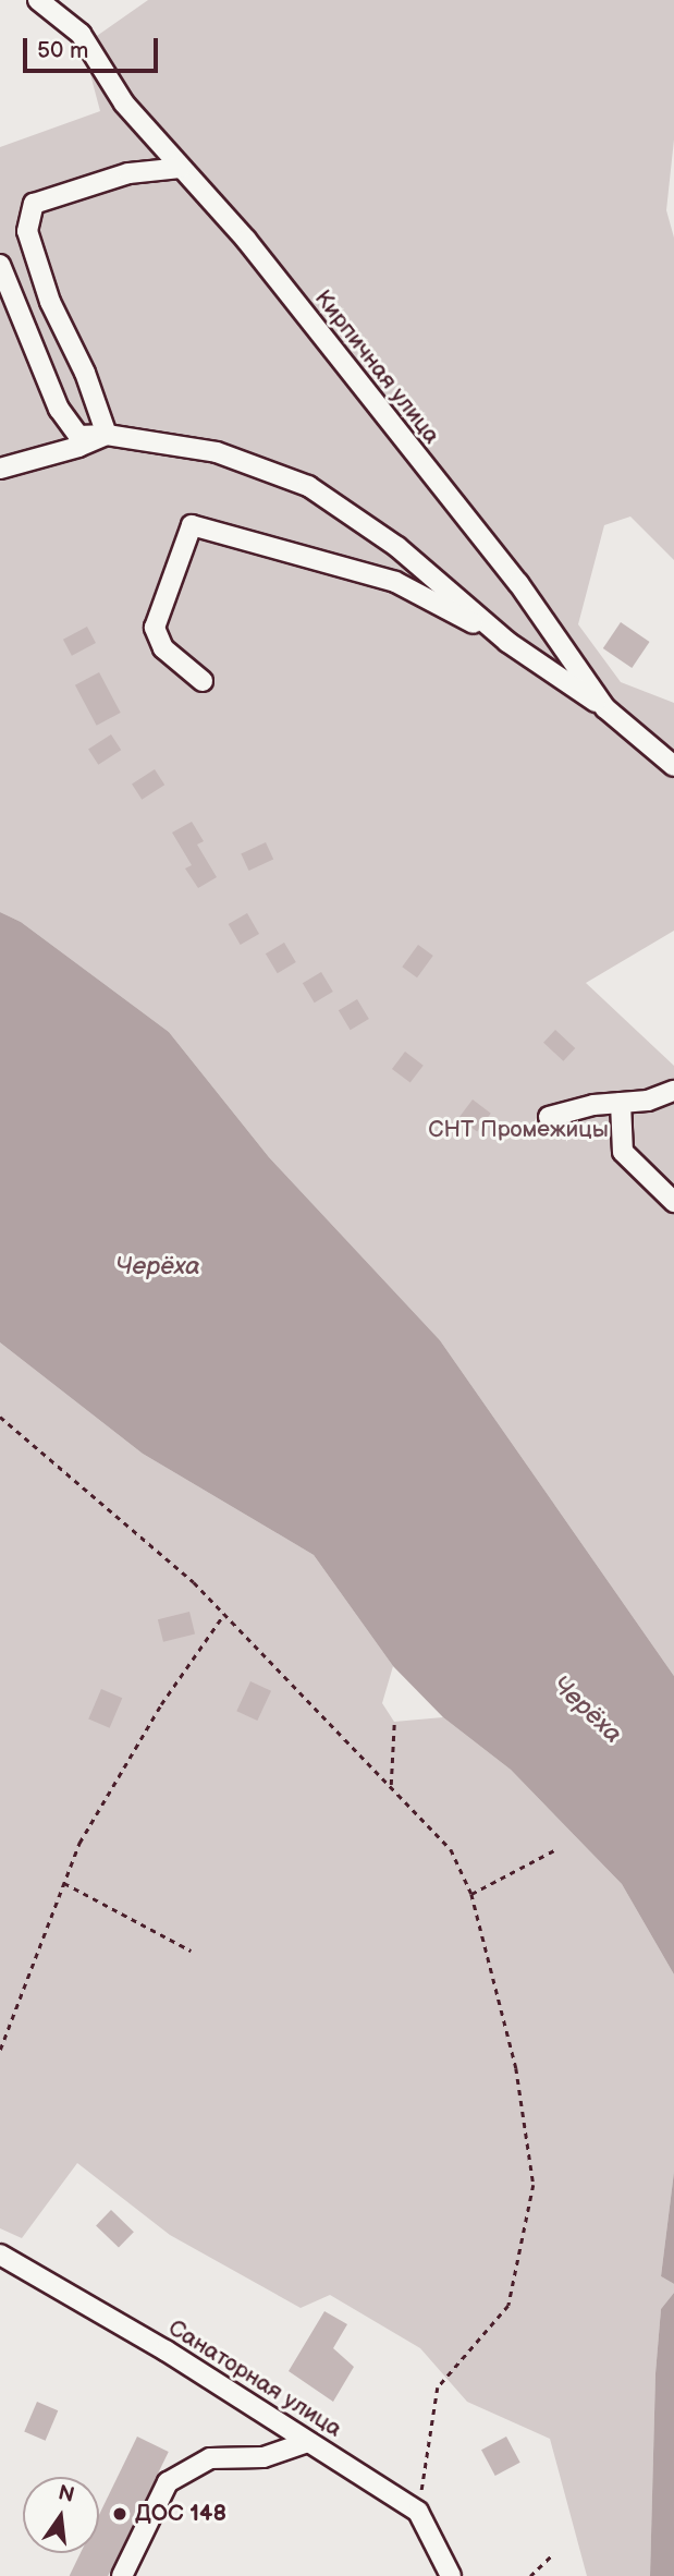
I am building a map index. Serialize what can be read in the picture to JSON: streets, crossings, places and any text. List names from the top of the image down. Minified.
{"streets":{"street":["Кирпичная улица","Санаторная улица"]},"water":["Черёха"],"parks":["СНТ Промежицы"],"places":["ДОС 148"],"scale_bar":"50 m","north":"top"}
